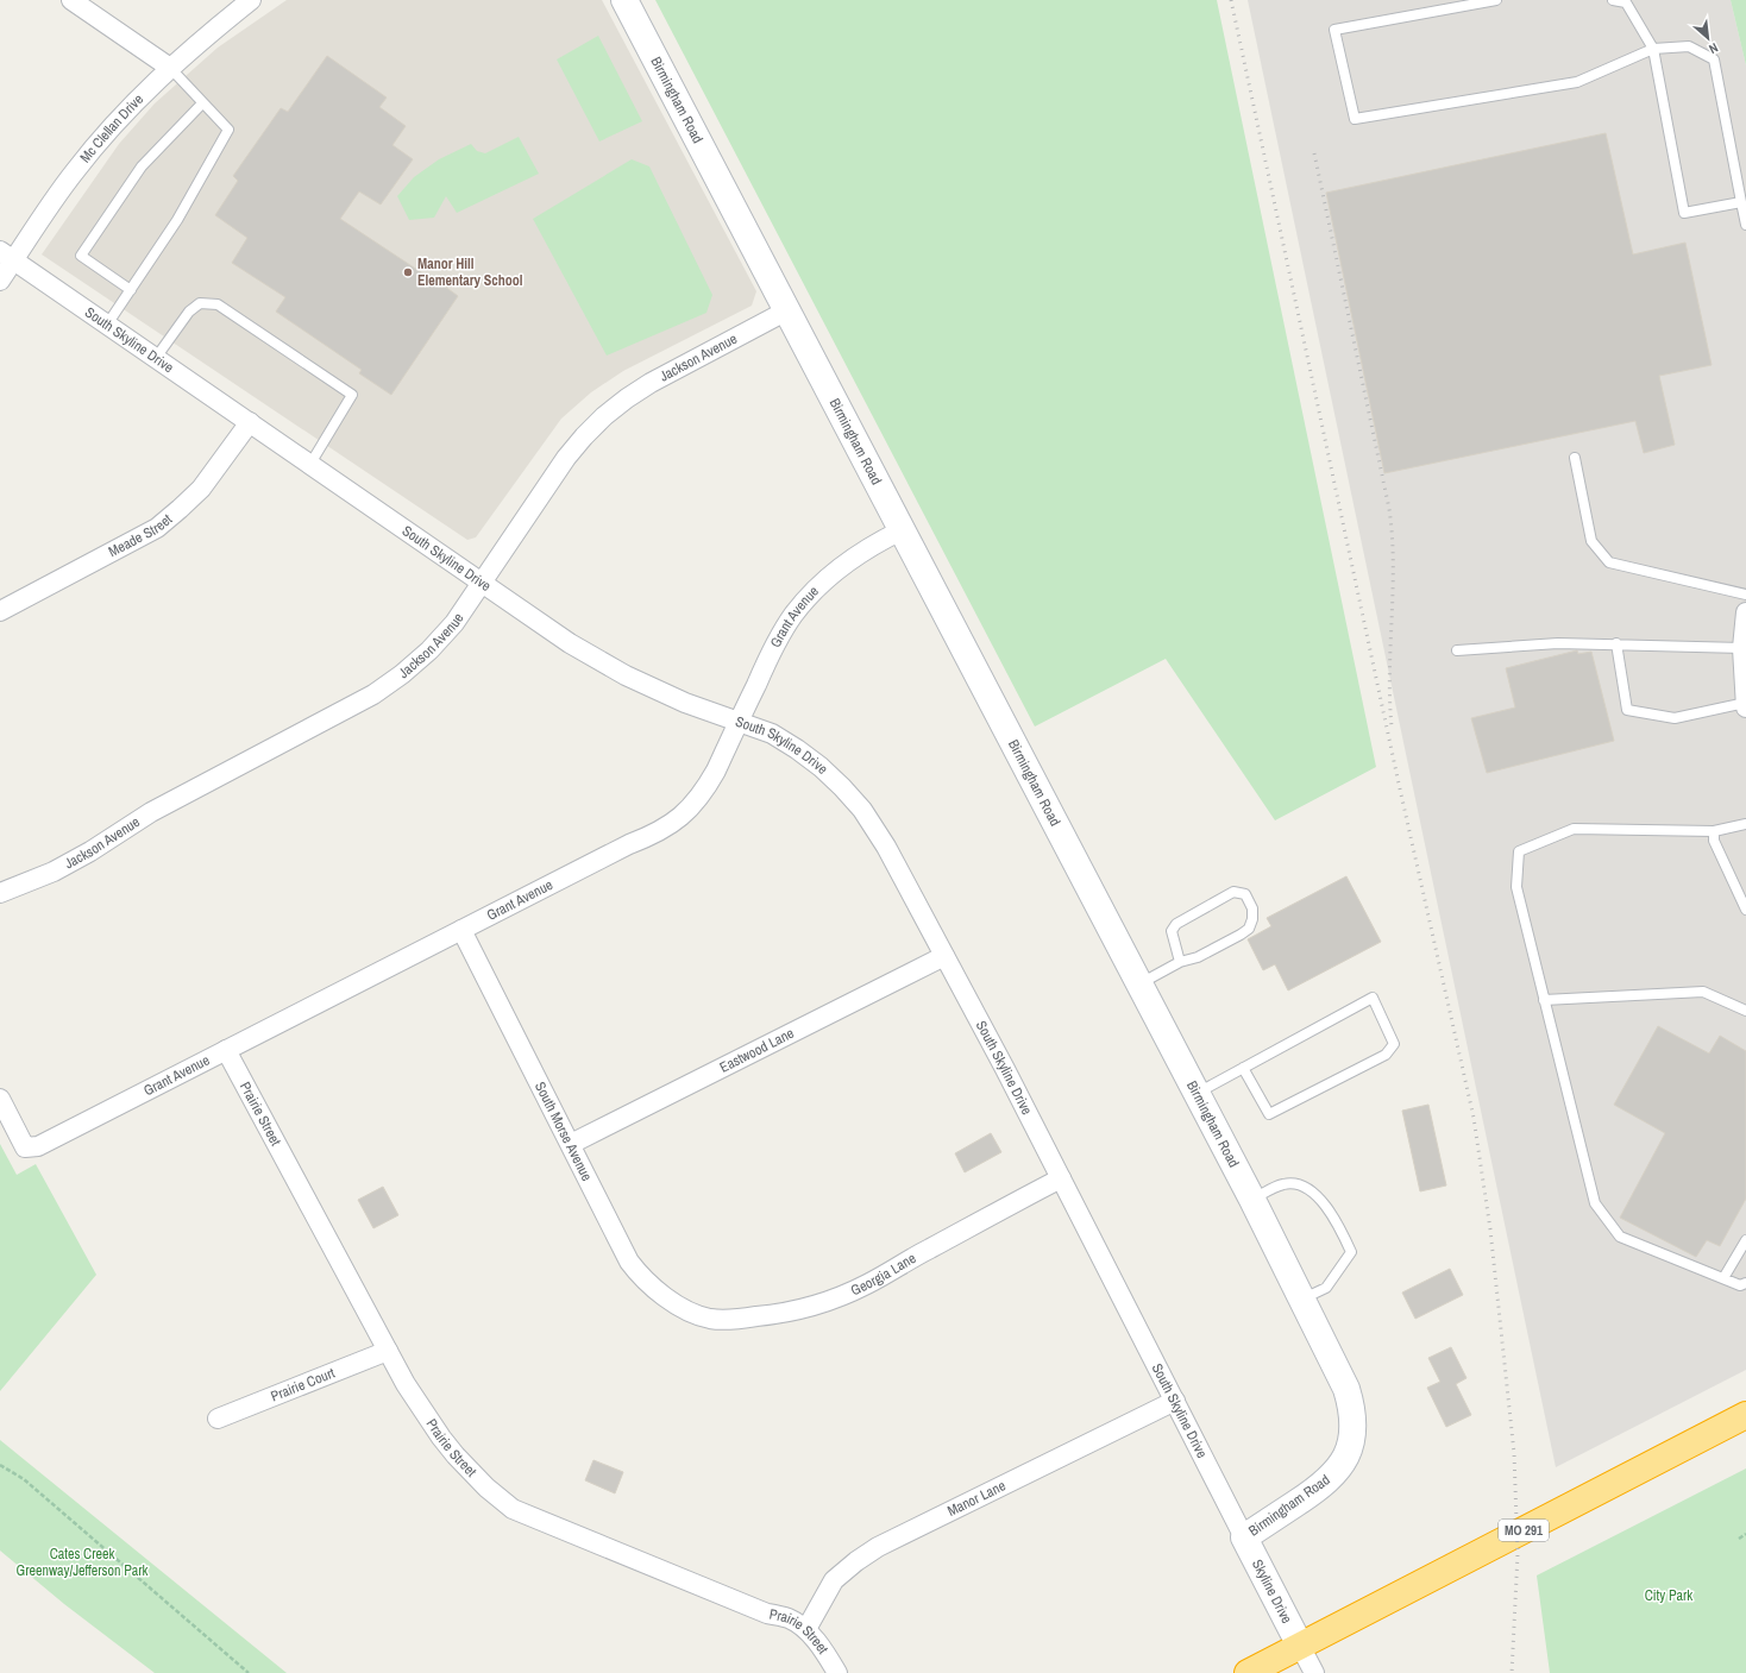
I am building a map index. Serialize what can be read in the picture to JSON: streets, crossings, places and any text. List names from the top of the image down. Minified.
{"streets":{"highway":["MO 291"],"street":["Birmingham Road","Mc Clellan Drive","South Skyline Drive","Jackson Avenue","Meade Street","Grant Avenue","Eastwood Lane","Prairie Street","South Morse Avenue","Georgia Lane","Prairie Court","Manor Lane","Skyline Drive"]},"crossings":[["Birmingham Road","South Skyline Drive"],["Birmingham Road","Jackson Avenue"],["Birmingham Road","Grant Avenue"],["Birmingham Road","Skyline Drive"],["Mc Clellan Drive","South Skyline Drive"],["South Skyline Drive","Jackson Avenue"],["South Skyline Drive","Meade Street"],["South Skyline Drive","Grant Avenue"],["South Skyline Drive","Eastwood Lane"],["South Skyline Drive","Georgia Lane"],["South Skyline Drive","Manor Lane"],["South Skyline Drive","Skyline Drive"],["Grant Avenue","Prairie Street"],["Grant Avenue","South Morse Avenue"],["Eastwood Lane","South Morse Avenue"],["Prairie Street","Prairie Court"],["Prairie Street","Manor Lane"],["South Morse Avenue","Georgia Lane"],["MO 291","Skyline Drive"]],"parks":["Cates Creek Greenway/Jefferson Park","City Park"],"places":["Manor Hill Elementary School"],"north":"bottom right"}
